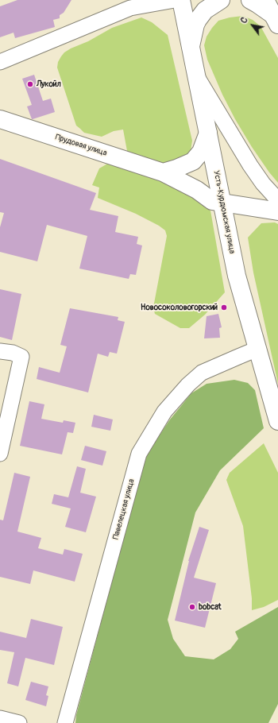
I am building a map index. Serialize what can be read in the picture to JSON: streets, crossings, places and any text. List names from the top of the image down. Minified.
{"streets":{"main road":["Прудовая улица","Усть-Курдюмская улица"],"street":["Павелецкая улица"]},"crossings":[["Прудовая улица","Усть-Курдюмская улица"],["Усть-Курдюмская улица","Павелецкая улица"]],"places":["Лукойл","Новосоколовогорский","bobcat"],"north":"top left"}
